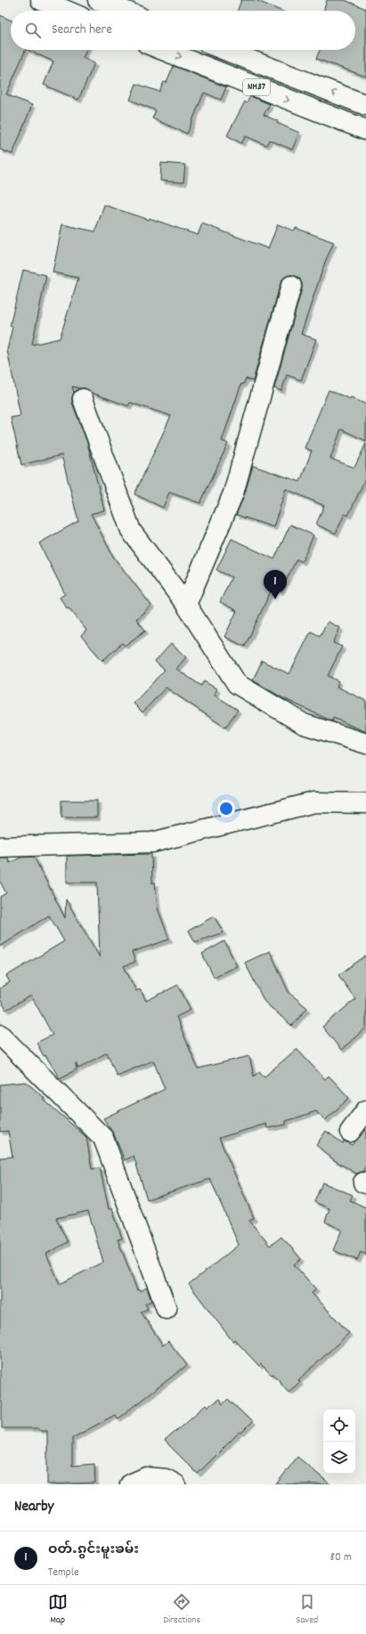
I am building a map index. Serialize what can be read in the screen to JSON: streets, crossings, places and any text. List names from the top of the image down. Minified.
{"streets":{"main road":["NH37"]},"page":{"search":"Search here","pins":"1","heading":"Nearby","list":[{"mark":"1","name":"ဝတ်ႉၵွင်းမူးၶမ်း","note":"Temple","value":"80 m"}],"nav":["Map","Directions","Saved"]}}
